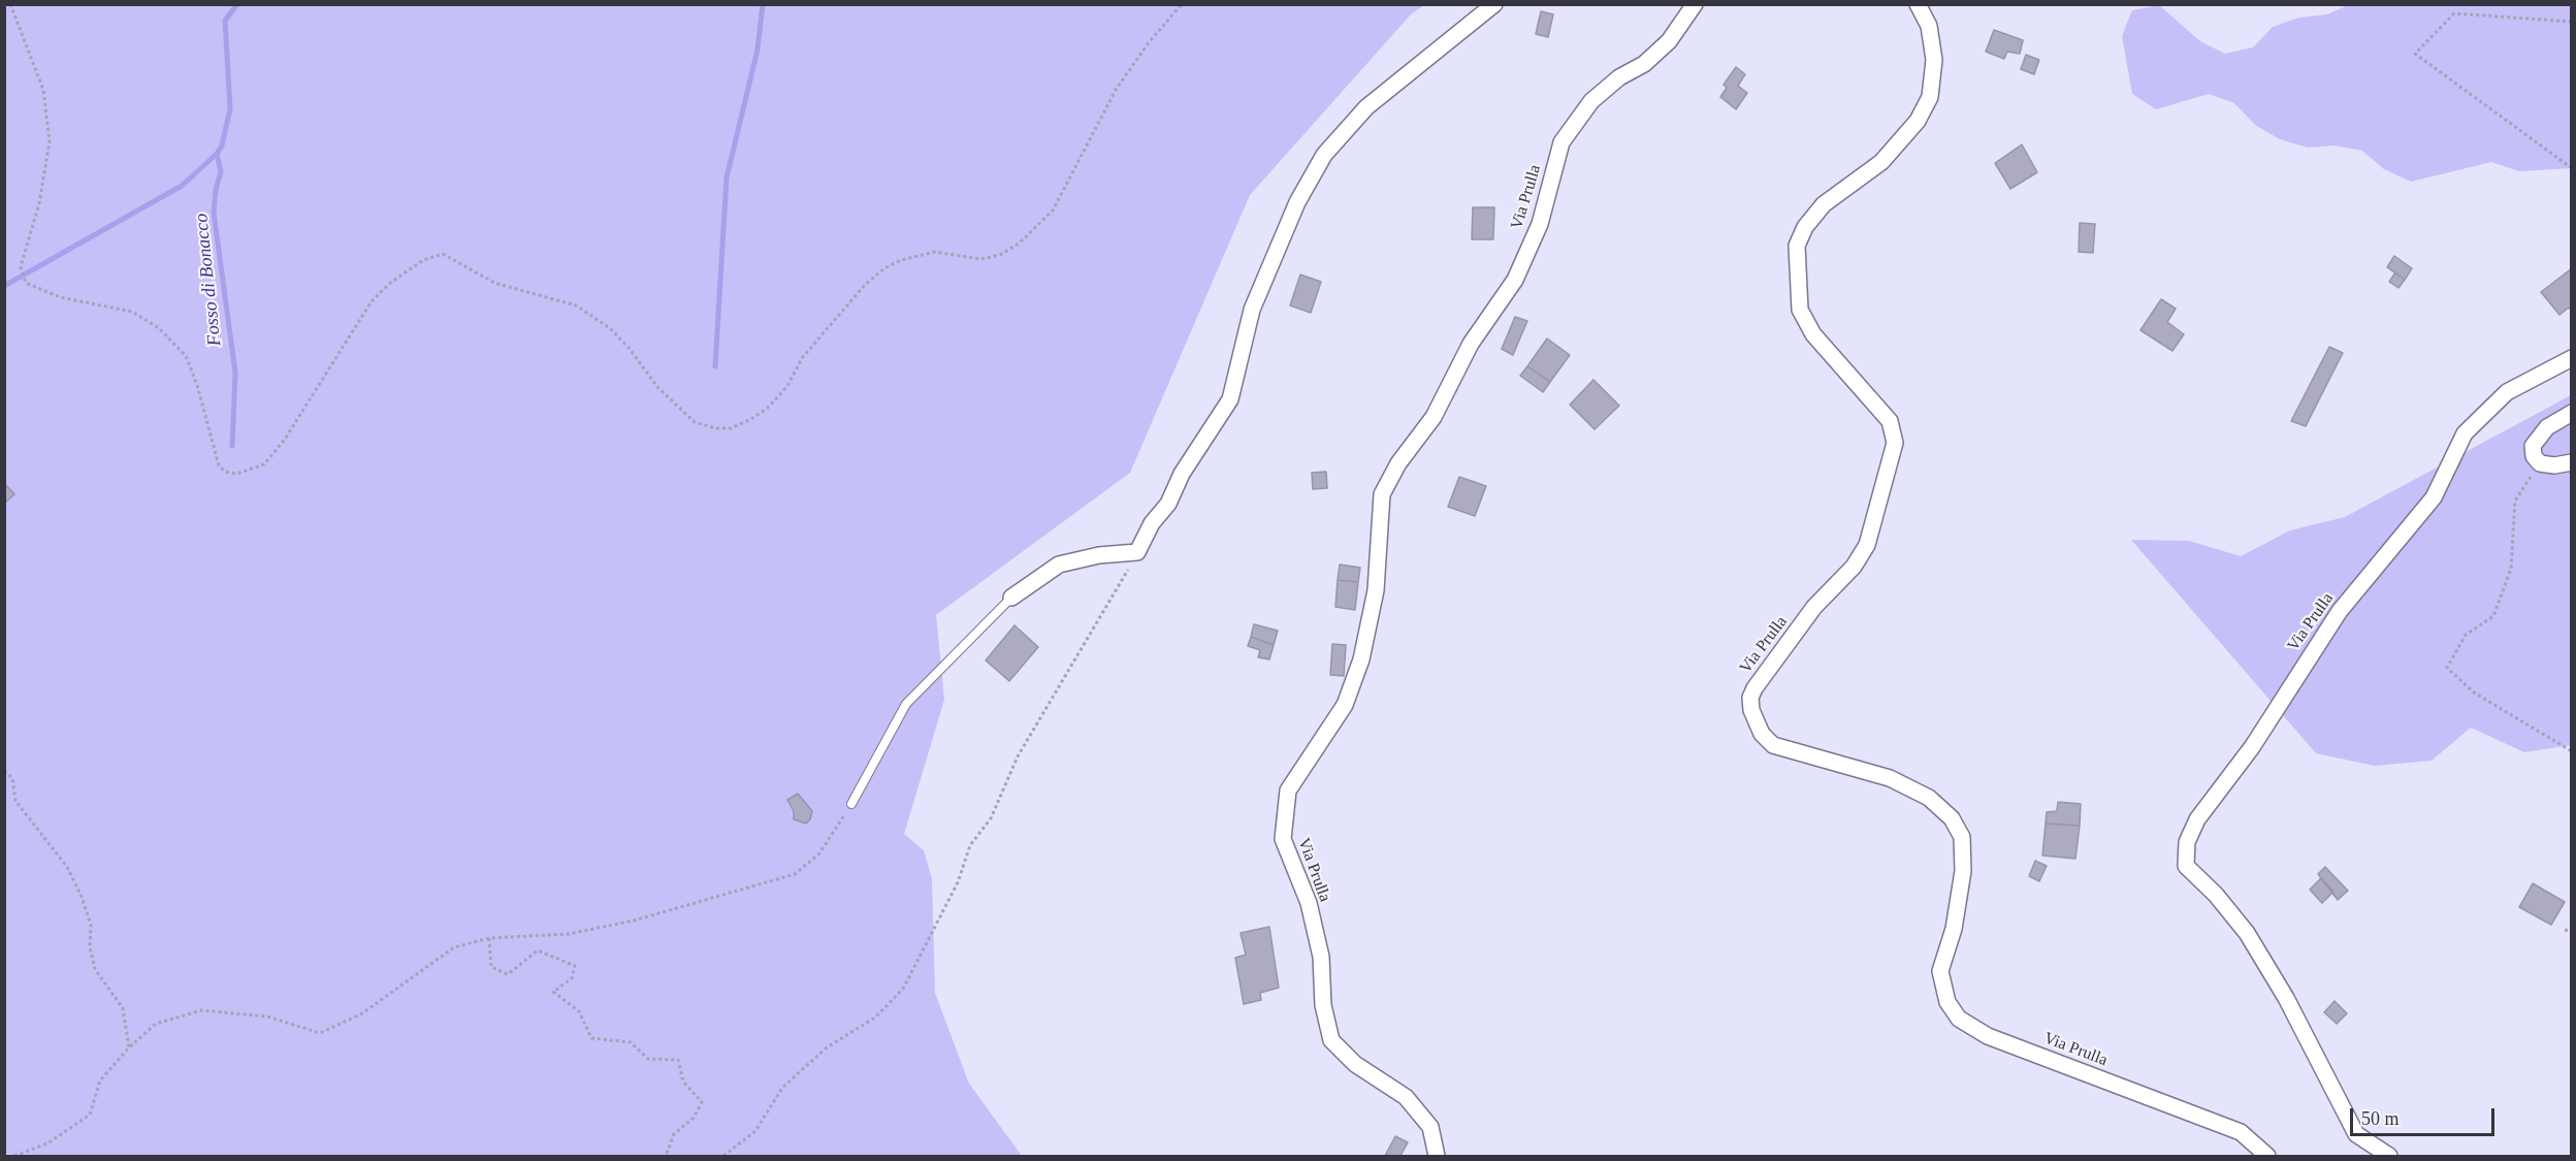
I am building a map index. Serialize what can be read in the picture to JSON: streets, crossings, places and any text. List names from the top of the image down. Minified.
{"streets":{"street":["Via Prulla"]},"water":["Fosso di Bonacco"],"scale_bar":"50 m"}
